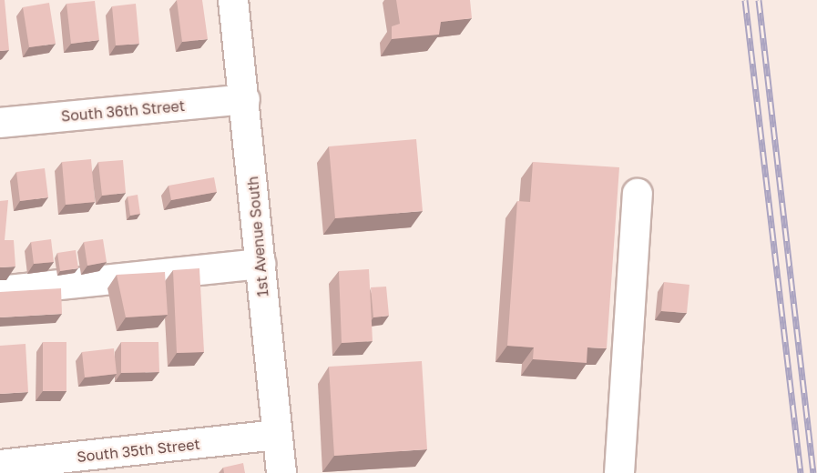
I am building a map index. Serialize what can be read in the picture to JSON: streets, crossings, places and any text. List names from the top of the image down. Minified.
{"streets":{"street":["South 36th Street","1st Avenue South","South 35th Street"]},"crossings":[["South 36th Street","1st Avenue South"],["1st Avenue South","South 35th Street"]]}
